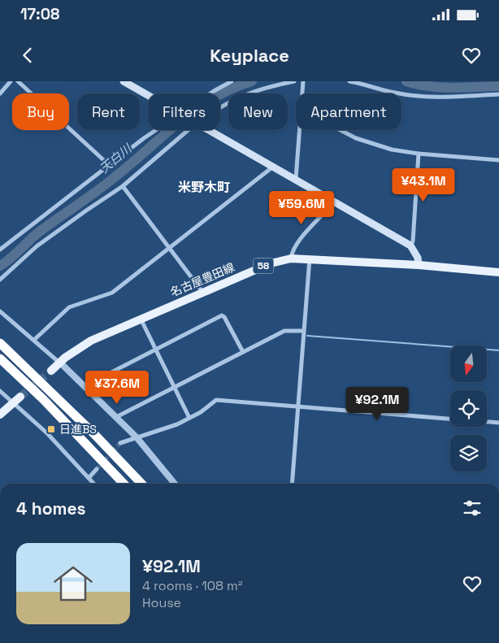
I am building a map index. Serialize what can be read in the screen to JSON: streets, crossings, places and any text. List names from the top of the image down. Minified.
{"streets":{"main road":["58","名古屋豊田線"]},"districts":["米野木町"],"water":["天白川"],"places":{"transit":["日進BS"]},"north":"bottom","page":{"status":"17:08","header":"Keyplace","chip":["Buy","Rent","Filters","New","Apartment"],"price":["¥43.1M","¥59.6M","¥37.6M","¥92.1M"],"heading":"4 homes","list":[{"name":"¥92.1M","note":"4 rooms · 108 m² · House"}]}}
